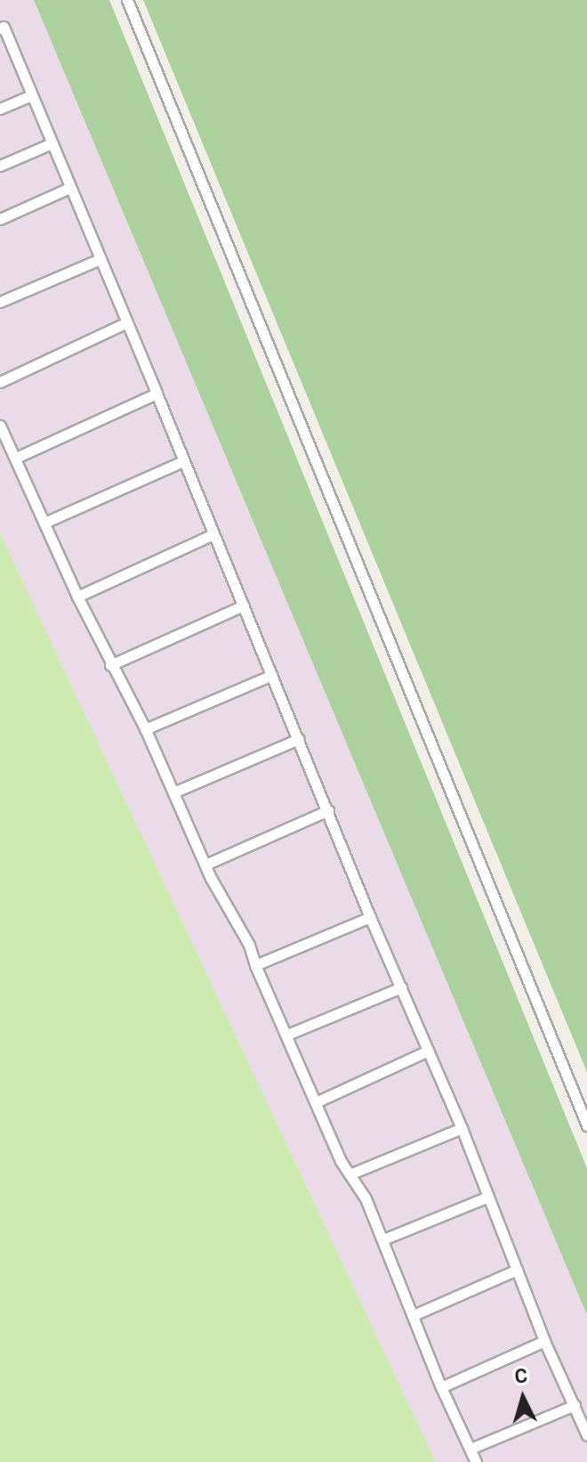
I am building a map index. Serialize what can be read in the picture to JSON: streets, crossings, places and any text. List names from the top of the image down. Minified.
{"north":"top"}
